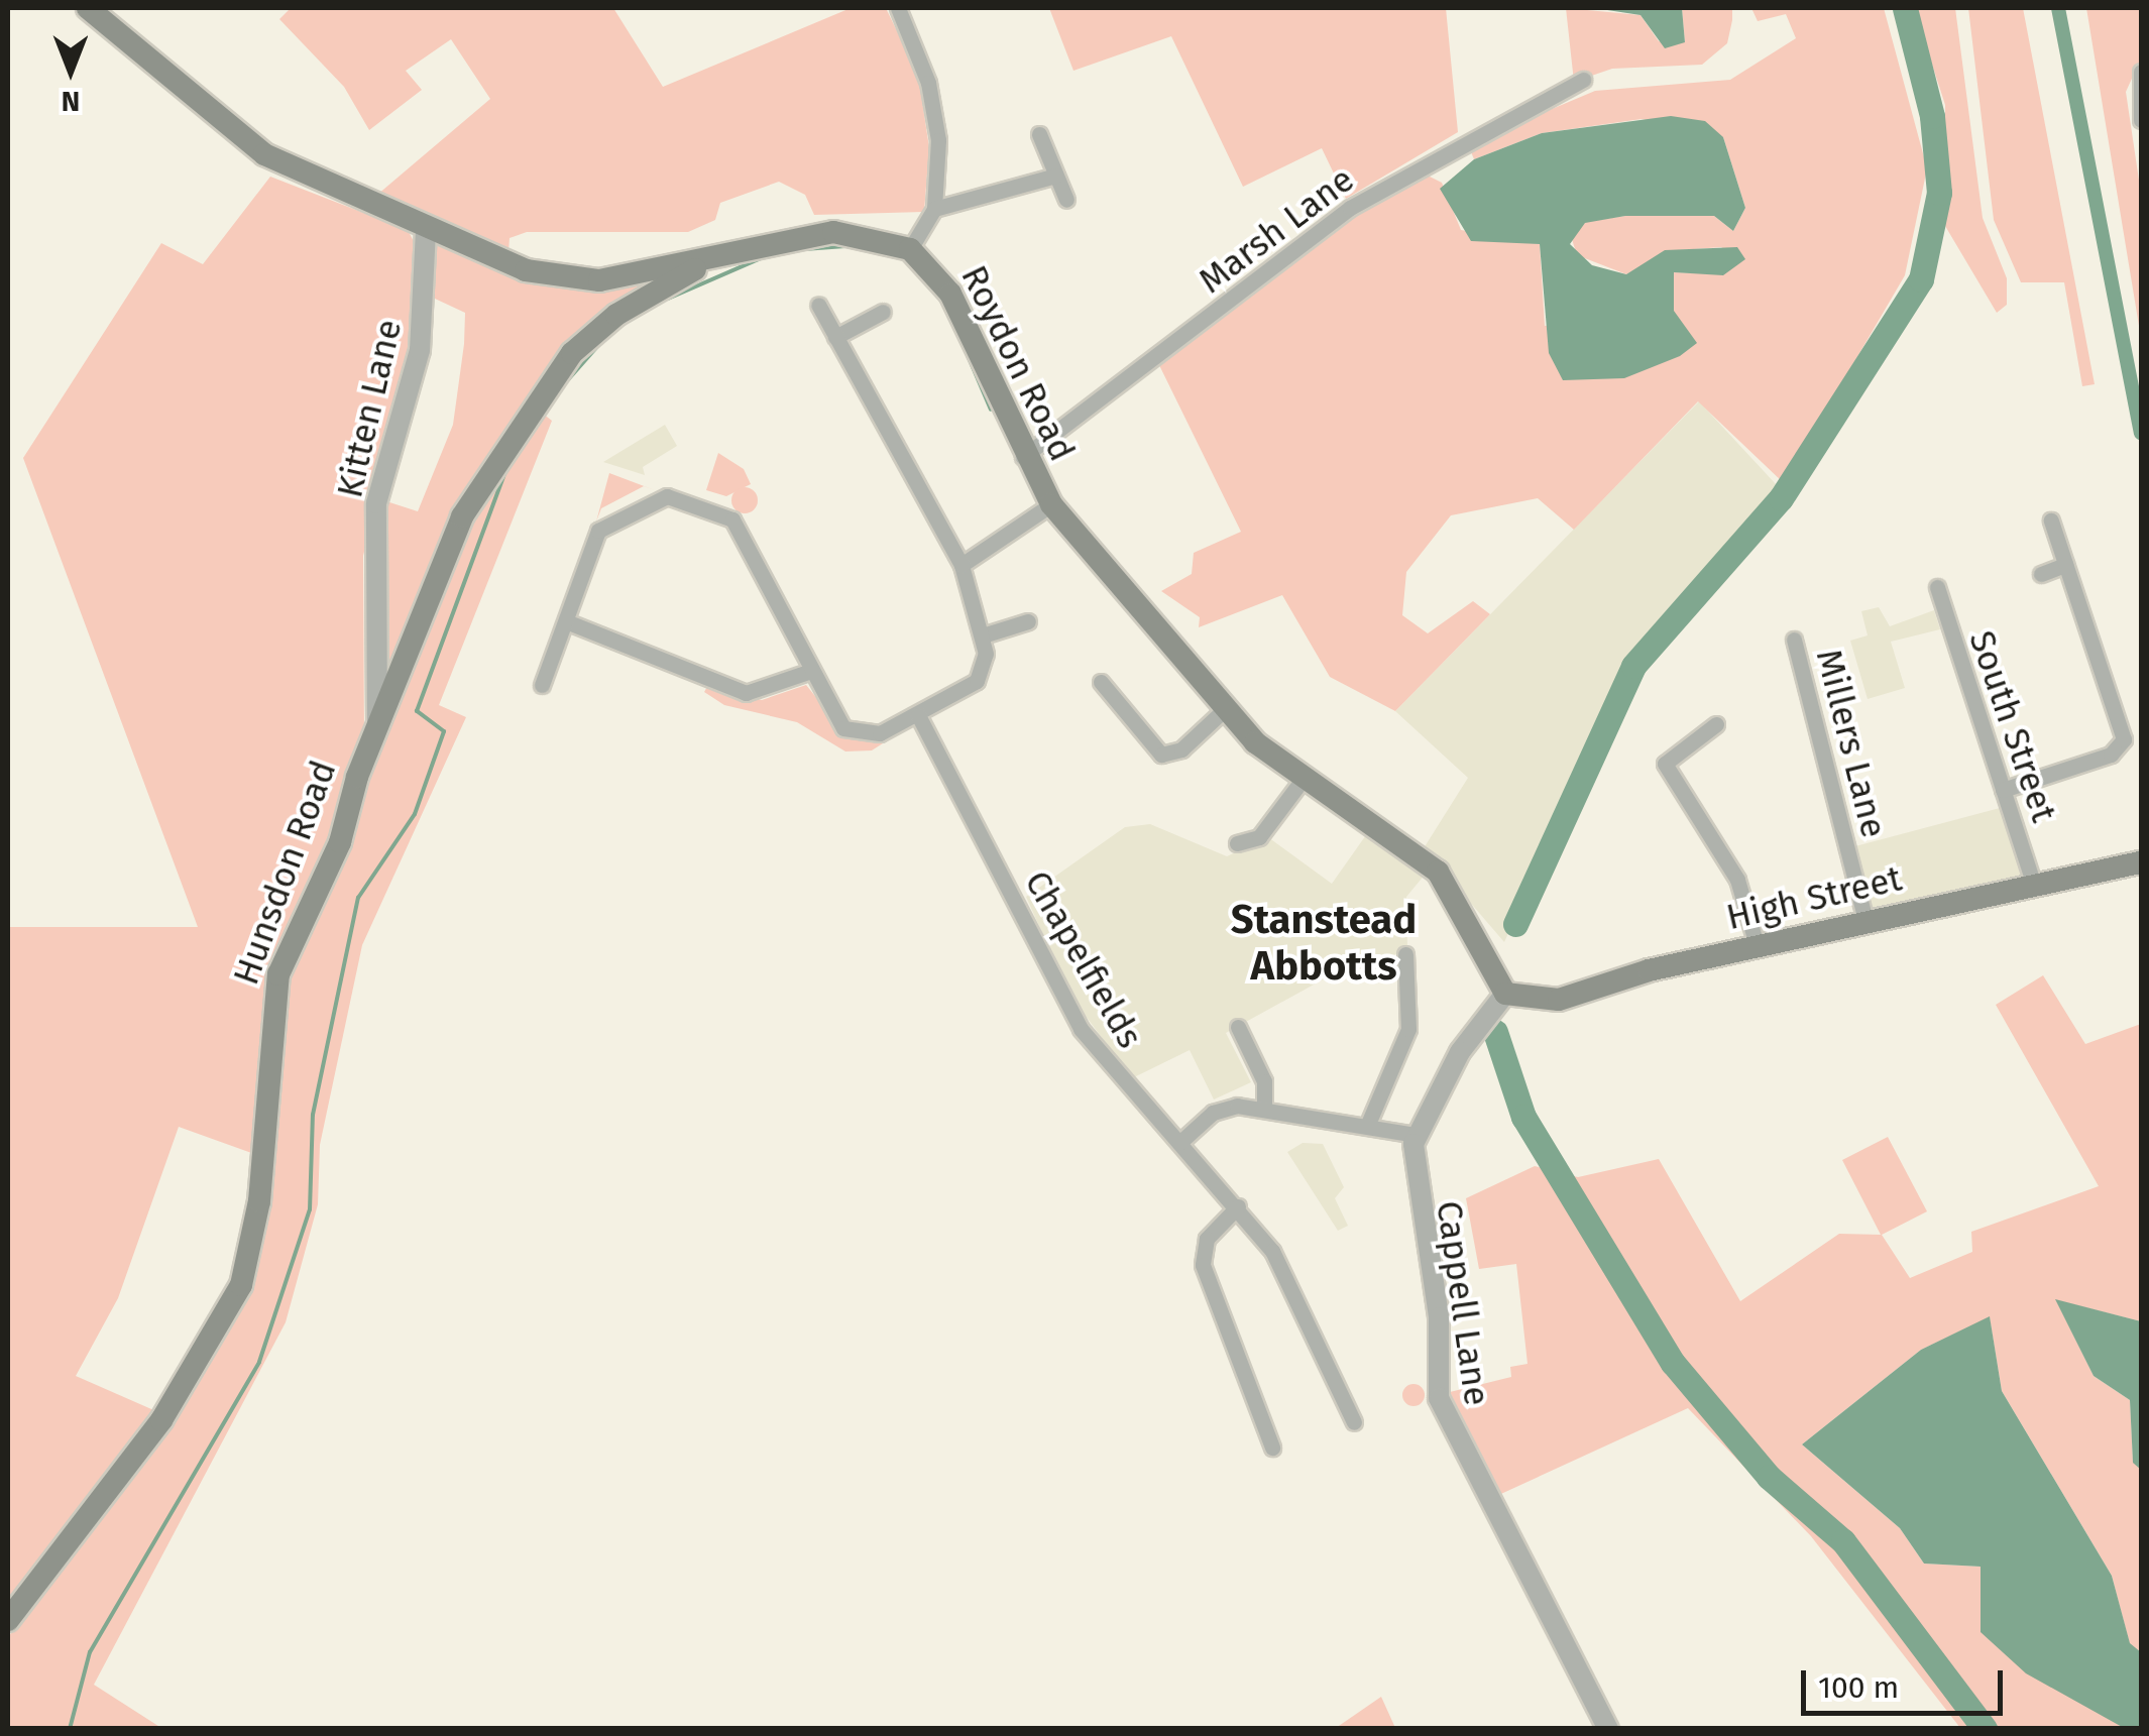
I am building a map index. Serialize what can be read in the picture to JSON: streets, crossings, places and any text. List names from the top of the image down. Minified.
{"streets":{"main road":["Roydon Road","Hunsdon Road","High Street"],"street":["Marsh Lane","Kitten Lane","South Street","Millers Lane","Chapelfields","Cappell Lane"]},"crossings":[["Marsh Lane","Roydon Road"],["Roydon Road","Kitten Lane"],["Roydon Road","Hunsdon Road"],["Roydon Road","High Street"],["Kitten Lane","Hunsdon Road"],["South Street","High Street"],["Millers Lane","High Street"]],"districts":["Stanstead Abbotts"],"scale_bar":"100 m","north":"bottom"}
